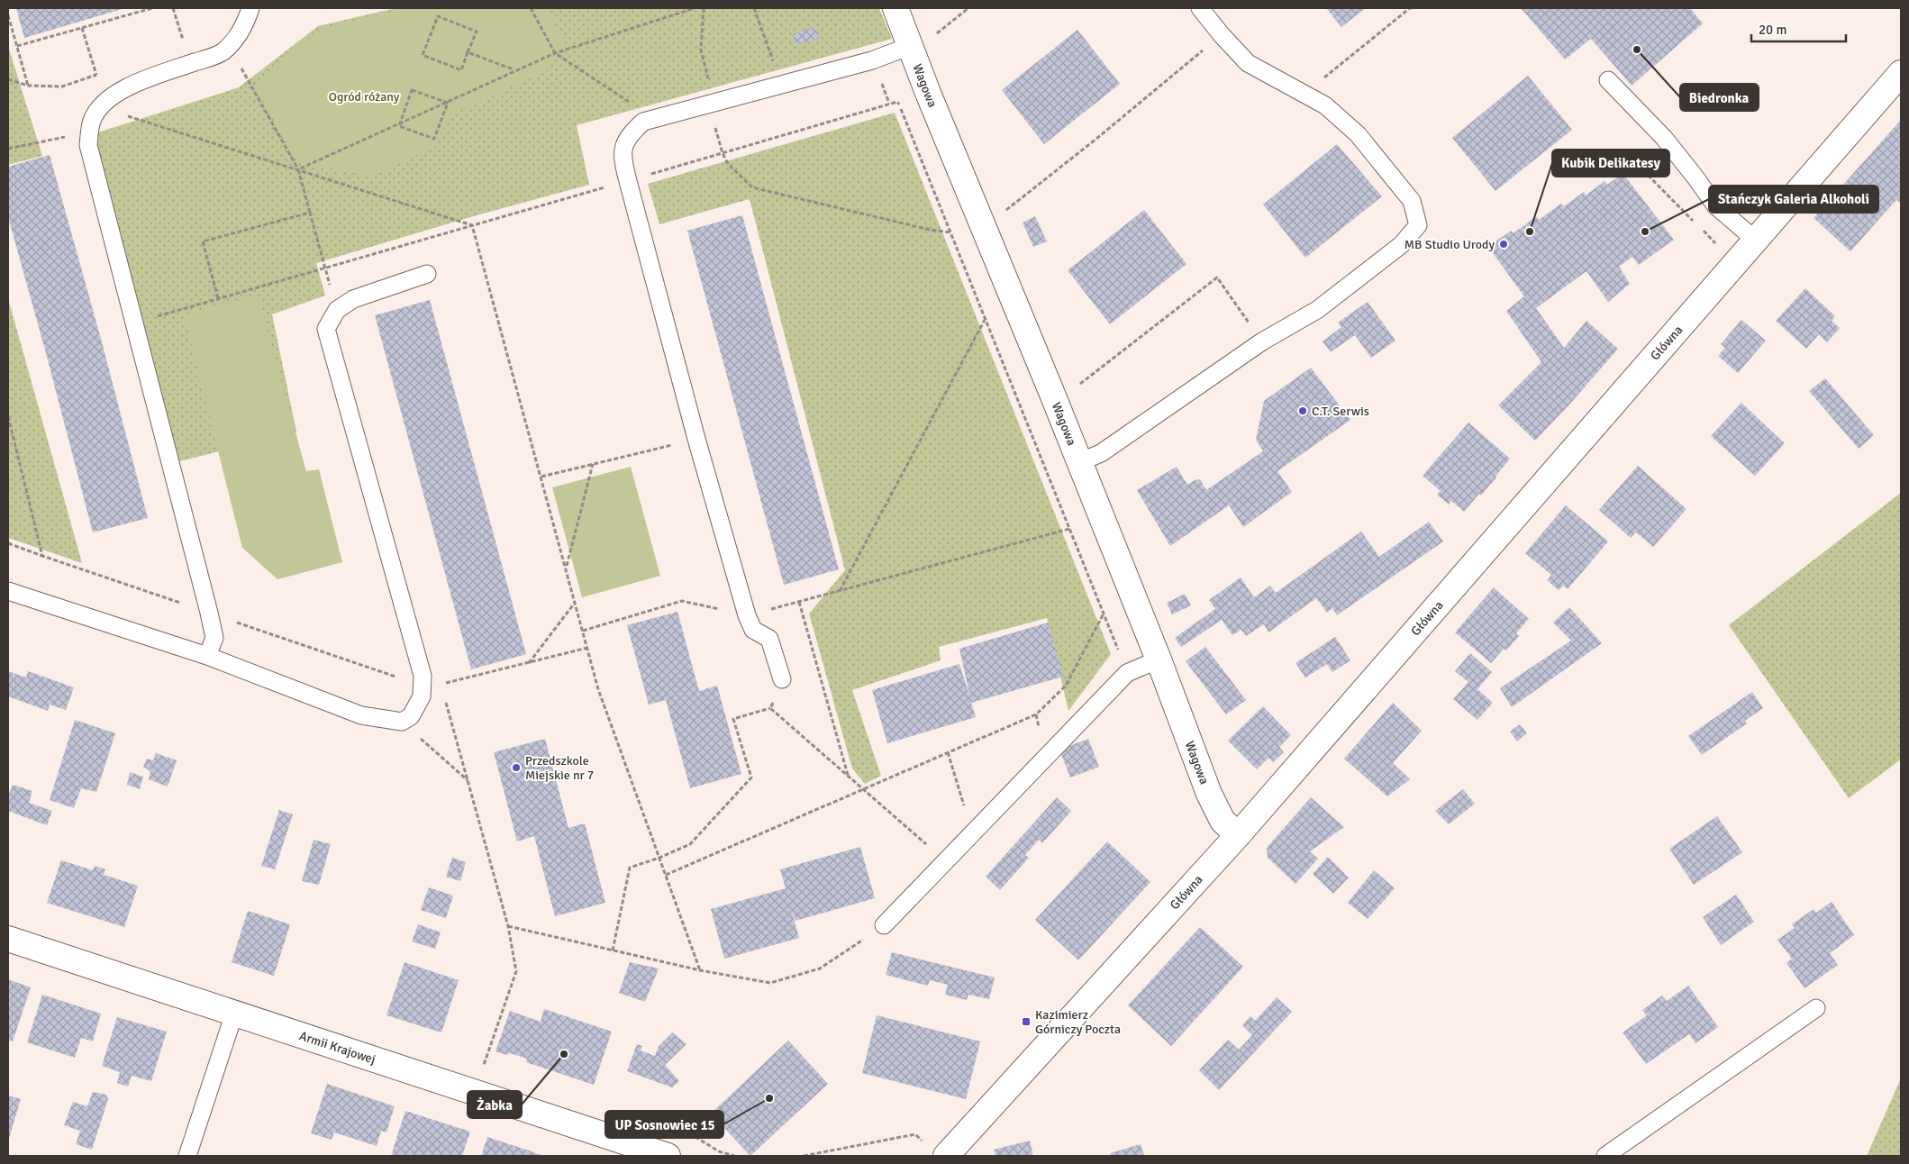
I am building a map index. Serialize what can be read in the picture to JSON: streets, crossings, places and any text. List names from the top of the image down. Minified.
{"streets":{"street":["Wagowa","Główna","Armii Krajowej"]},"crossings":[["Wagowa","Główna"]],"parks":["Ogród różany"],"places":{"other":["Biedronka","Kubik Delikatesy","Stańczyk Galeria Alkoholi","MB Studio Urody","C.T. Serwis","Przedszkole Miejskie nr 7","Żabka","UP Sosnowiec 15"],"transit":["Kazimierz Górniczy Poczta"]},"scale_bar":"20 m"}
